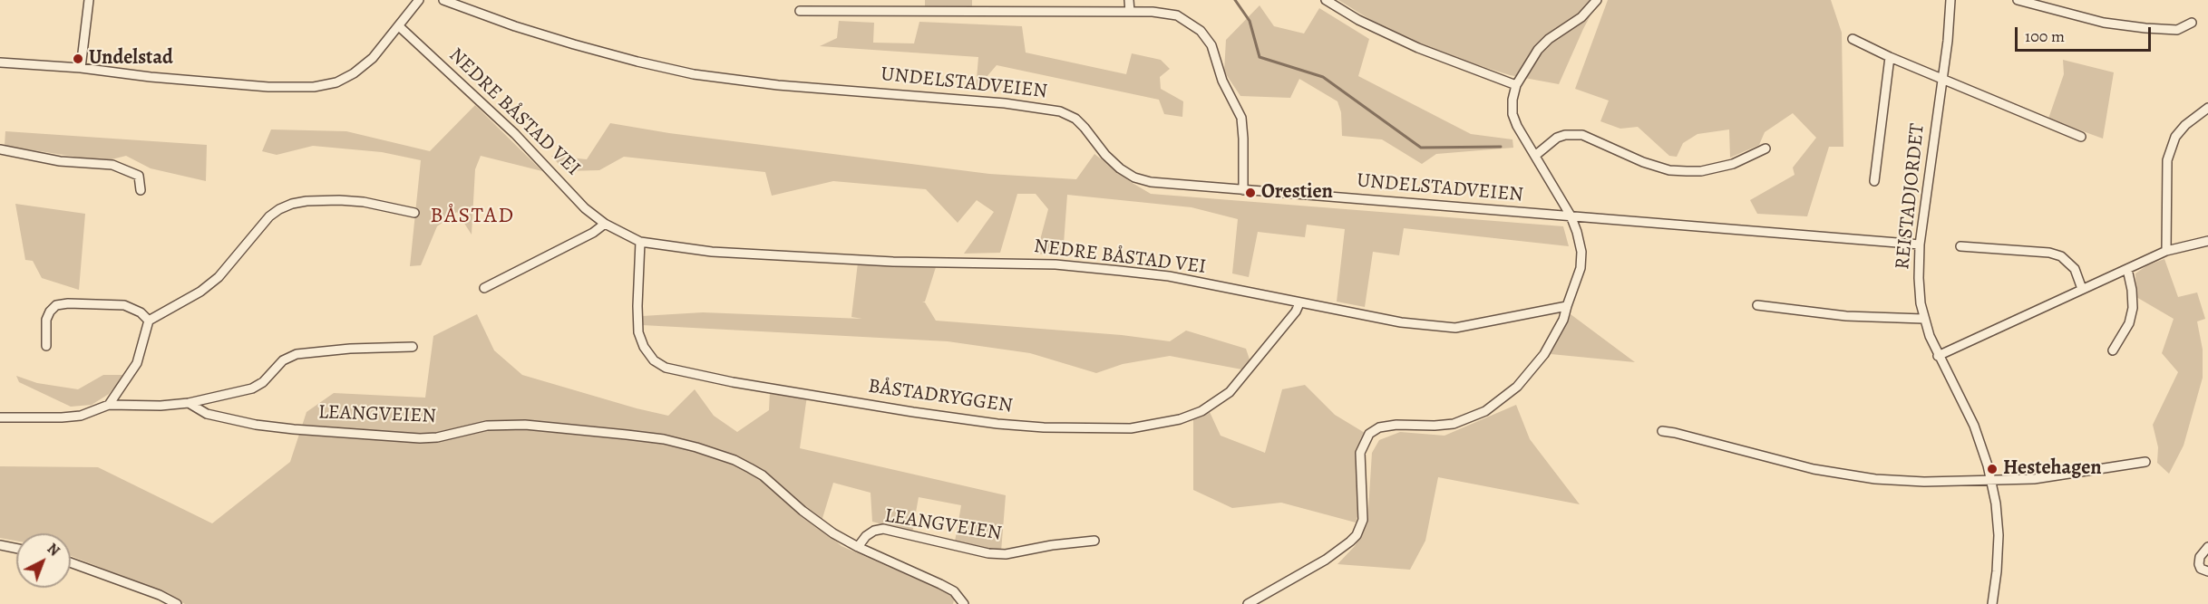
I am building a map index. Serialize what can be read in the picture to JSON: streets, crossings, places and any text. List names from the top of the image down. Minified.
{"streets":{"street":["UNDELSTADVEIEN","NEDRE BÅSTAD VEI","REISTADJORDET","BÅSTADRYGGEN","LEANGVEIEN"]},"crossings":[["UNDELSTADVEIEN","REISTADJORDET"],["NEDRE BÅSTAD VEI","BÅSTADRYGGEN"]],"districts":["BÅSTAD"],"places":["Undelstad","Orestien","Hestehagen"],"scale_bar":"100 m","north":"top right"}
